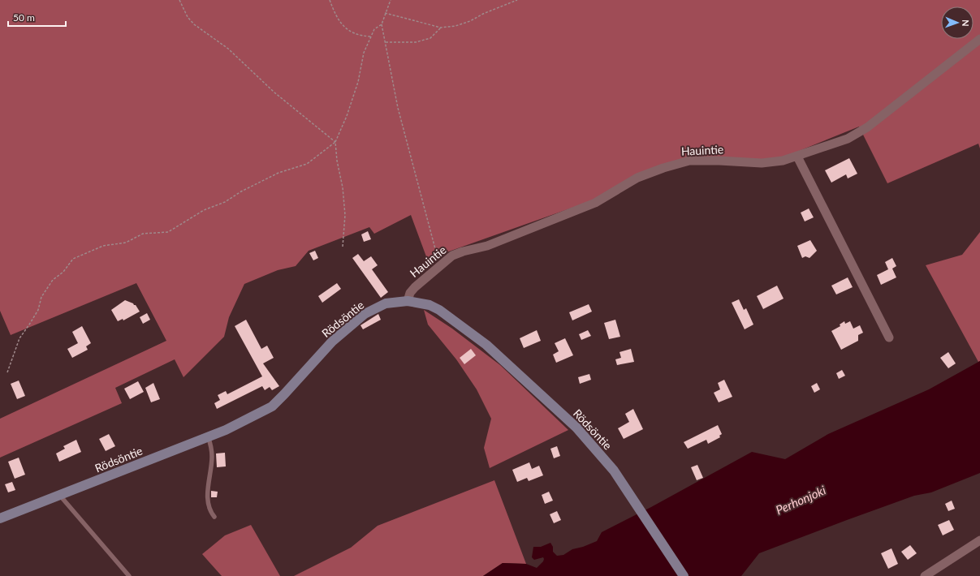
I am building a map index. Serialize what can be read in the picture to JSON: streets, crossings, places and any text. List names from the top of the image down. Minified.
{"streets":{"street":["Hauintie","Rödsöntie"]},"crossings":[["Hauintie","Rödsöntie"]],"water":["Perhonjoki"],"scale_bar":"50 m","north":"right"}
